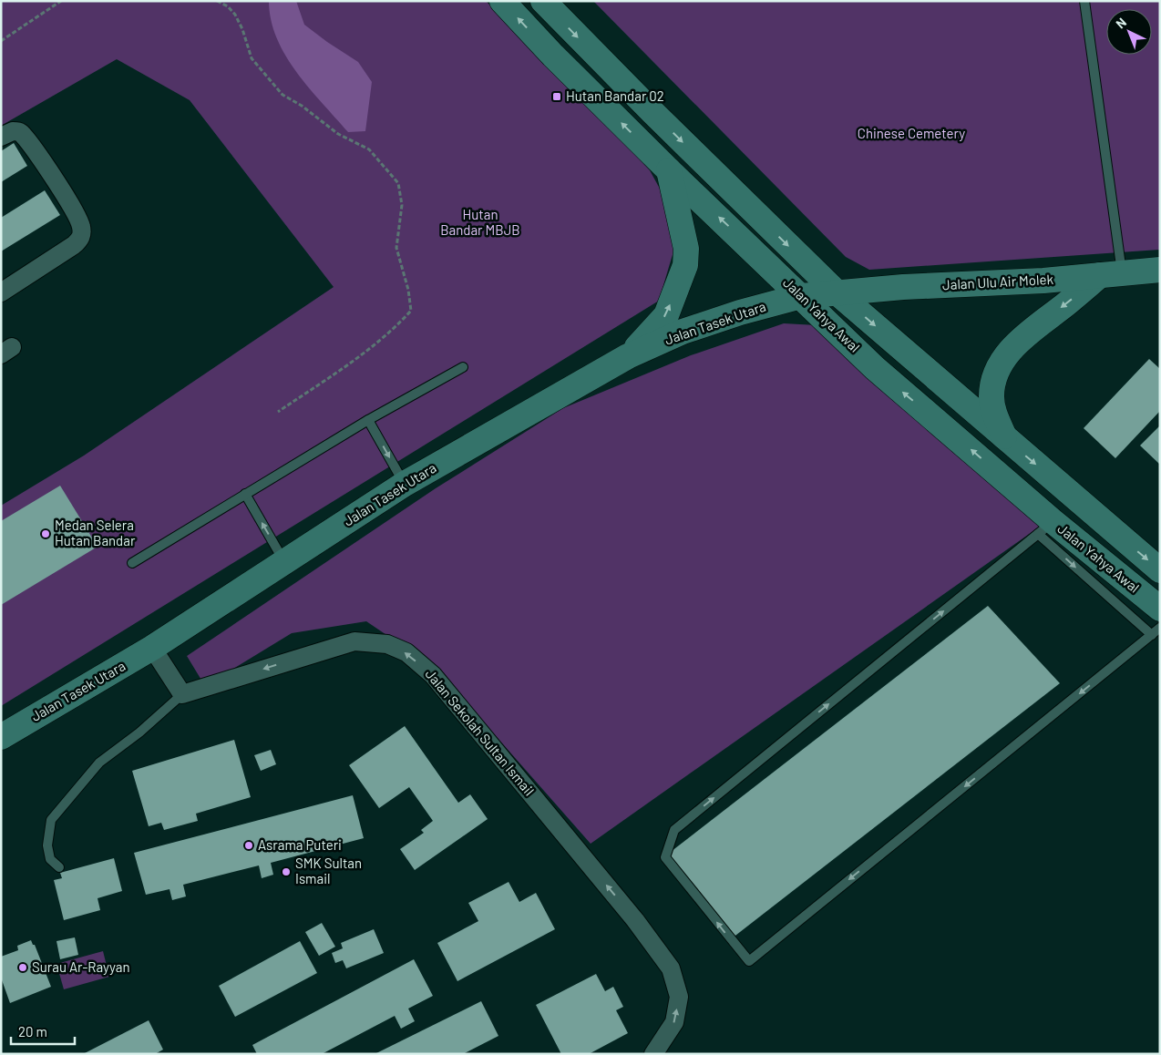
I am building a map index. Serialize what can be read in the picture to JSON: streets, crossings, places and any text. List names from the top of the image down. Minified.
{"streets":{"main road":["Jalan Ulu Air Molek","Jalan Yahya Awal","Jalan Tasek Utara"],"street":["Jalan Sekolah Sultan Ismail"]},"crossings":[["Jalan Ulu Air Molek","Jalan Yahya Awal"],["Jalan Ulu Air Molek","Jalan Tasek Utara"],["Jalan Yahya Awal","Jalan Tasek Utara"]],"one_way":["Jalan Sekolah Sultan Ismail"],"parks":["Chinese Cemetery","Hutan Bandar MBJB"],"places":{"transit":["Hutan Bandar 02"],"other":["Medan Selera Hutan Bandar","Asrama Puteri","SMK Sultan Ismail","Surau Ar-Rayyan"]},"scale_bar":"20 m","north":"top left"}
